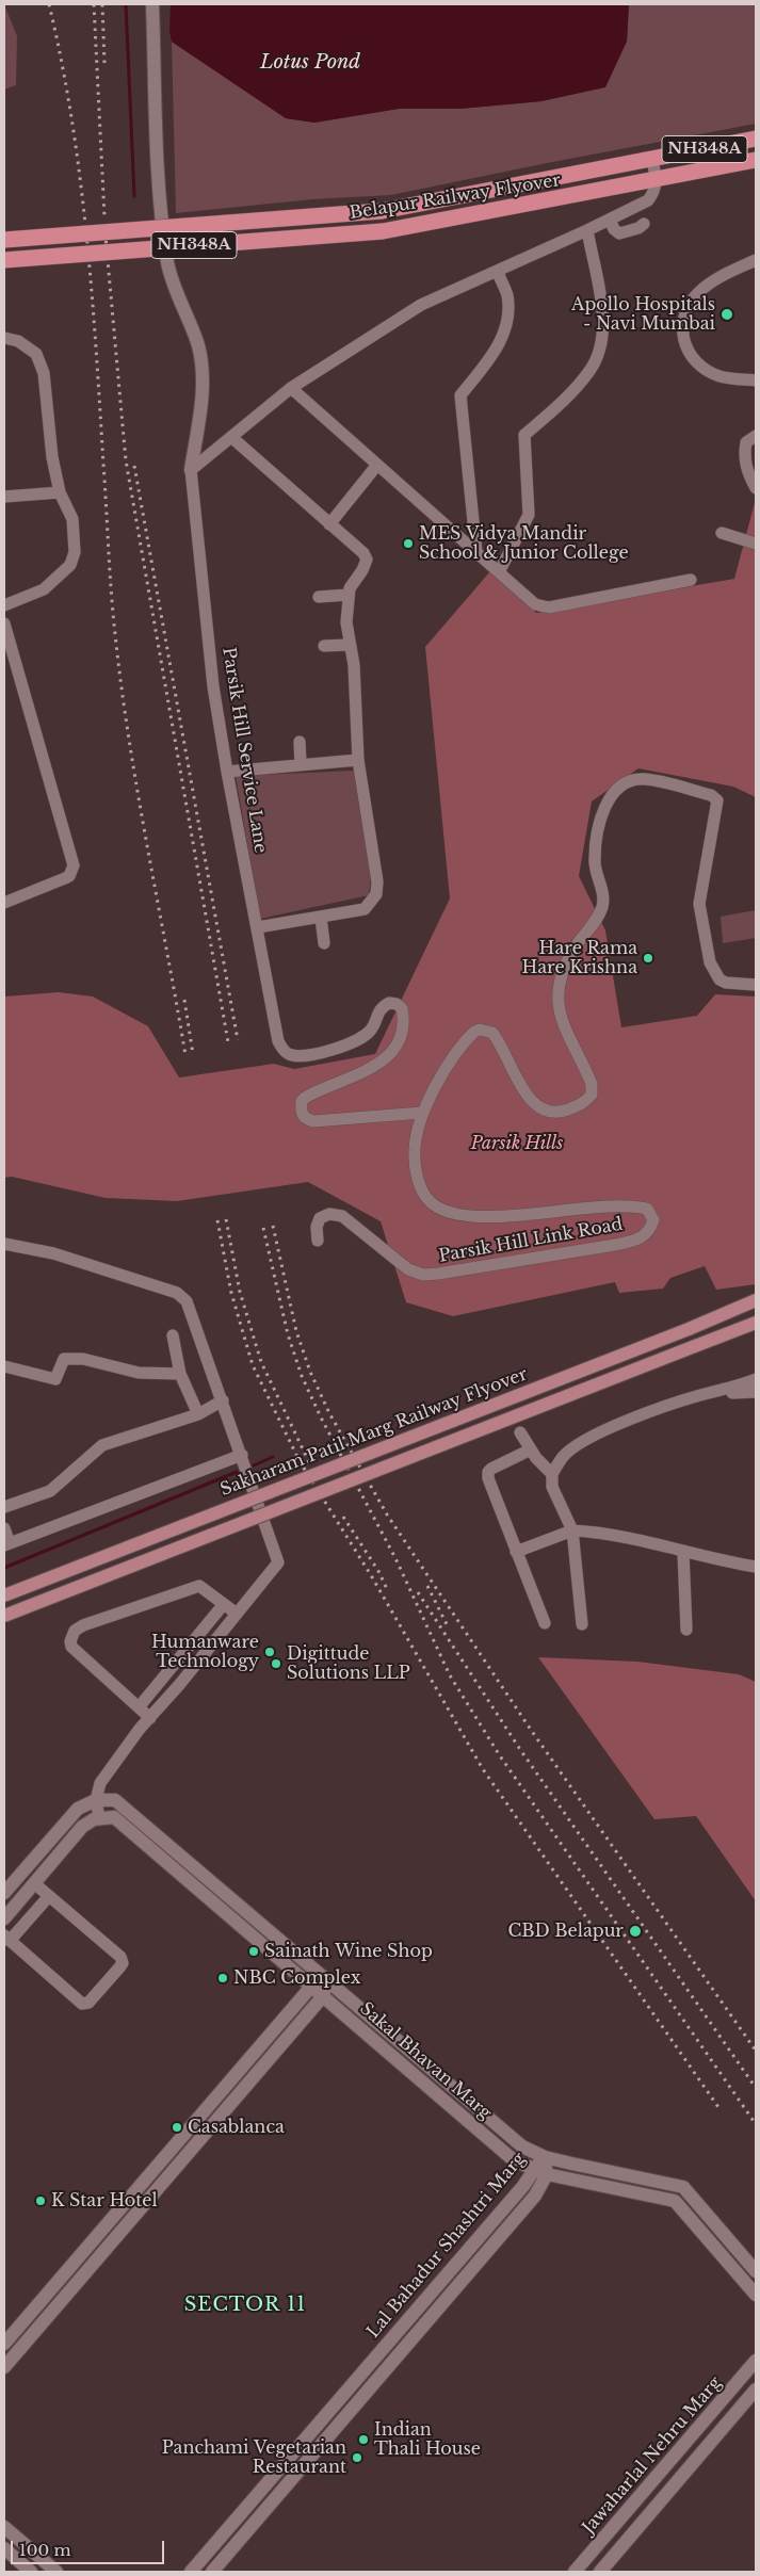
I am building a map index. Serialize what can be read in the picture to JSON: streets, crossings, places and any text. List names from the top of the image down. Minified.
{"streets":{"highway":["NH348A","Belapur Railway Flyover"],"main road":["Sakharam Patil Marg Railway Flyover"],"street":["Parsik Hill Service Lane","Parsik Hill Link Road","Sakal Bhavan Marg","Lal Bahadur Shashtri Marg","Jawaharlal Nehru Marg"]},"crossings":[["NH348A","Belapur Railway Flyover"],["Parsik Hill Service Lane","Parsik Hill Link Road"],["Sakal Bhavan Marg","Lal Bahadur Shashtri Marg"]],"districts":["SECTOR 11"],"water":["Lotus Pond"],"parks":["Parsik Hills"],"places":["Apollo Hospitals - Navi Mumbai","MES Vidya Mandir School & Junior College","Hare Rama Hare Krishna","Humanware Technology","Digittude Solutions LLP","CBD Belapur","Sainath Wine Shop","NBC Complex","Casablanca","K Star Hotel","Indian Thali House","Panchami Vegetarian Restaurant"],"scale_bar":"100 m"}
